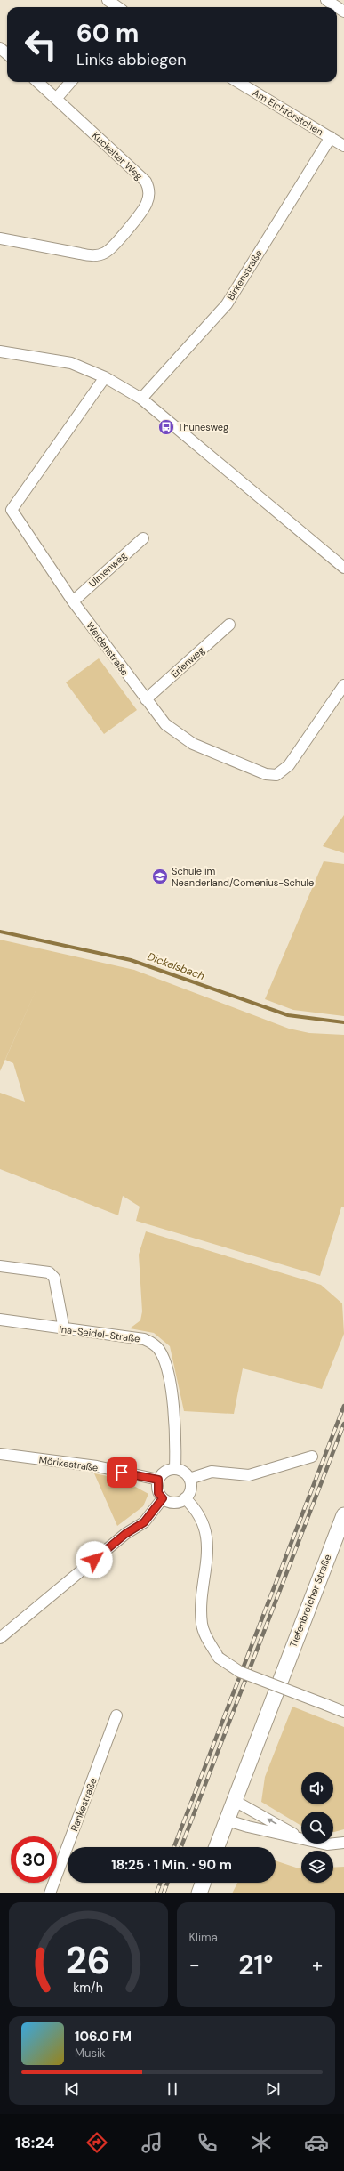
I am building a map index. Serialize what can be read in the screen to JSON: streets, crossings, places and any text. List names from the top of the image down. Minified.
{"streets":{"main road":["Tiefenbroicher Straße"],"street":["Am Eichförstchen","Kuckelter Weg","Birkenstraße","Ulmenweg","Weidenstraße","Erlenweg","Ina-Seidel-Straße","Mörikestraße","Rankestraße"]},"crossings":[["Am Eichförstchen","Birkenstraße"],["Ulmenweg","Weidenstraße"],["Weidenstraße","Erlenweg"],["Ina-Seidel-Straße","Mörikestraße"]],"water":["Dickelsbach"],"places":{"bus stop":["Thunesweg"],"school or university":["Schule im Neanderland/Comenius-Schule"]},"page":{"turn":["60 m","Links abbiegen"],"limit":"30","trip":"18:25 · 1 Min. · 90 m","tile":"Klima","heat":["−","21°","+"],"song":["106.0 FM","Musik"],"tabs":"18:24","gauge":["26","km/h"]}}
